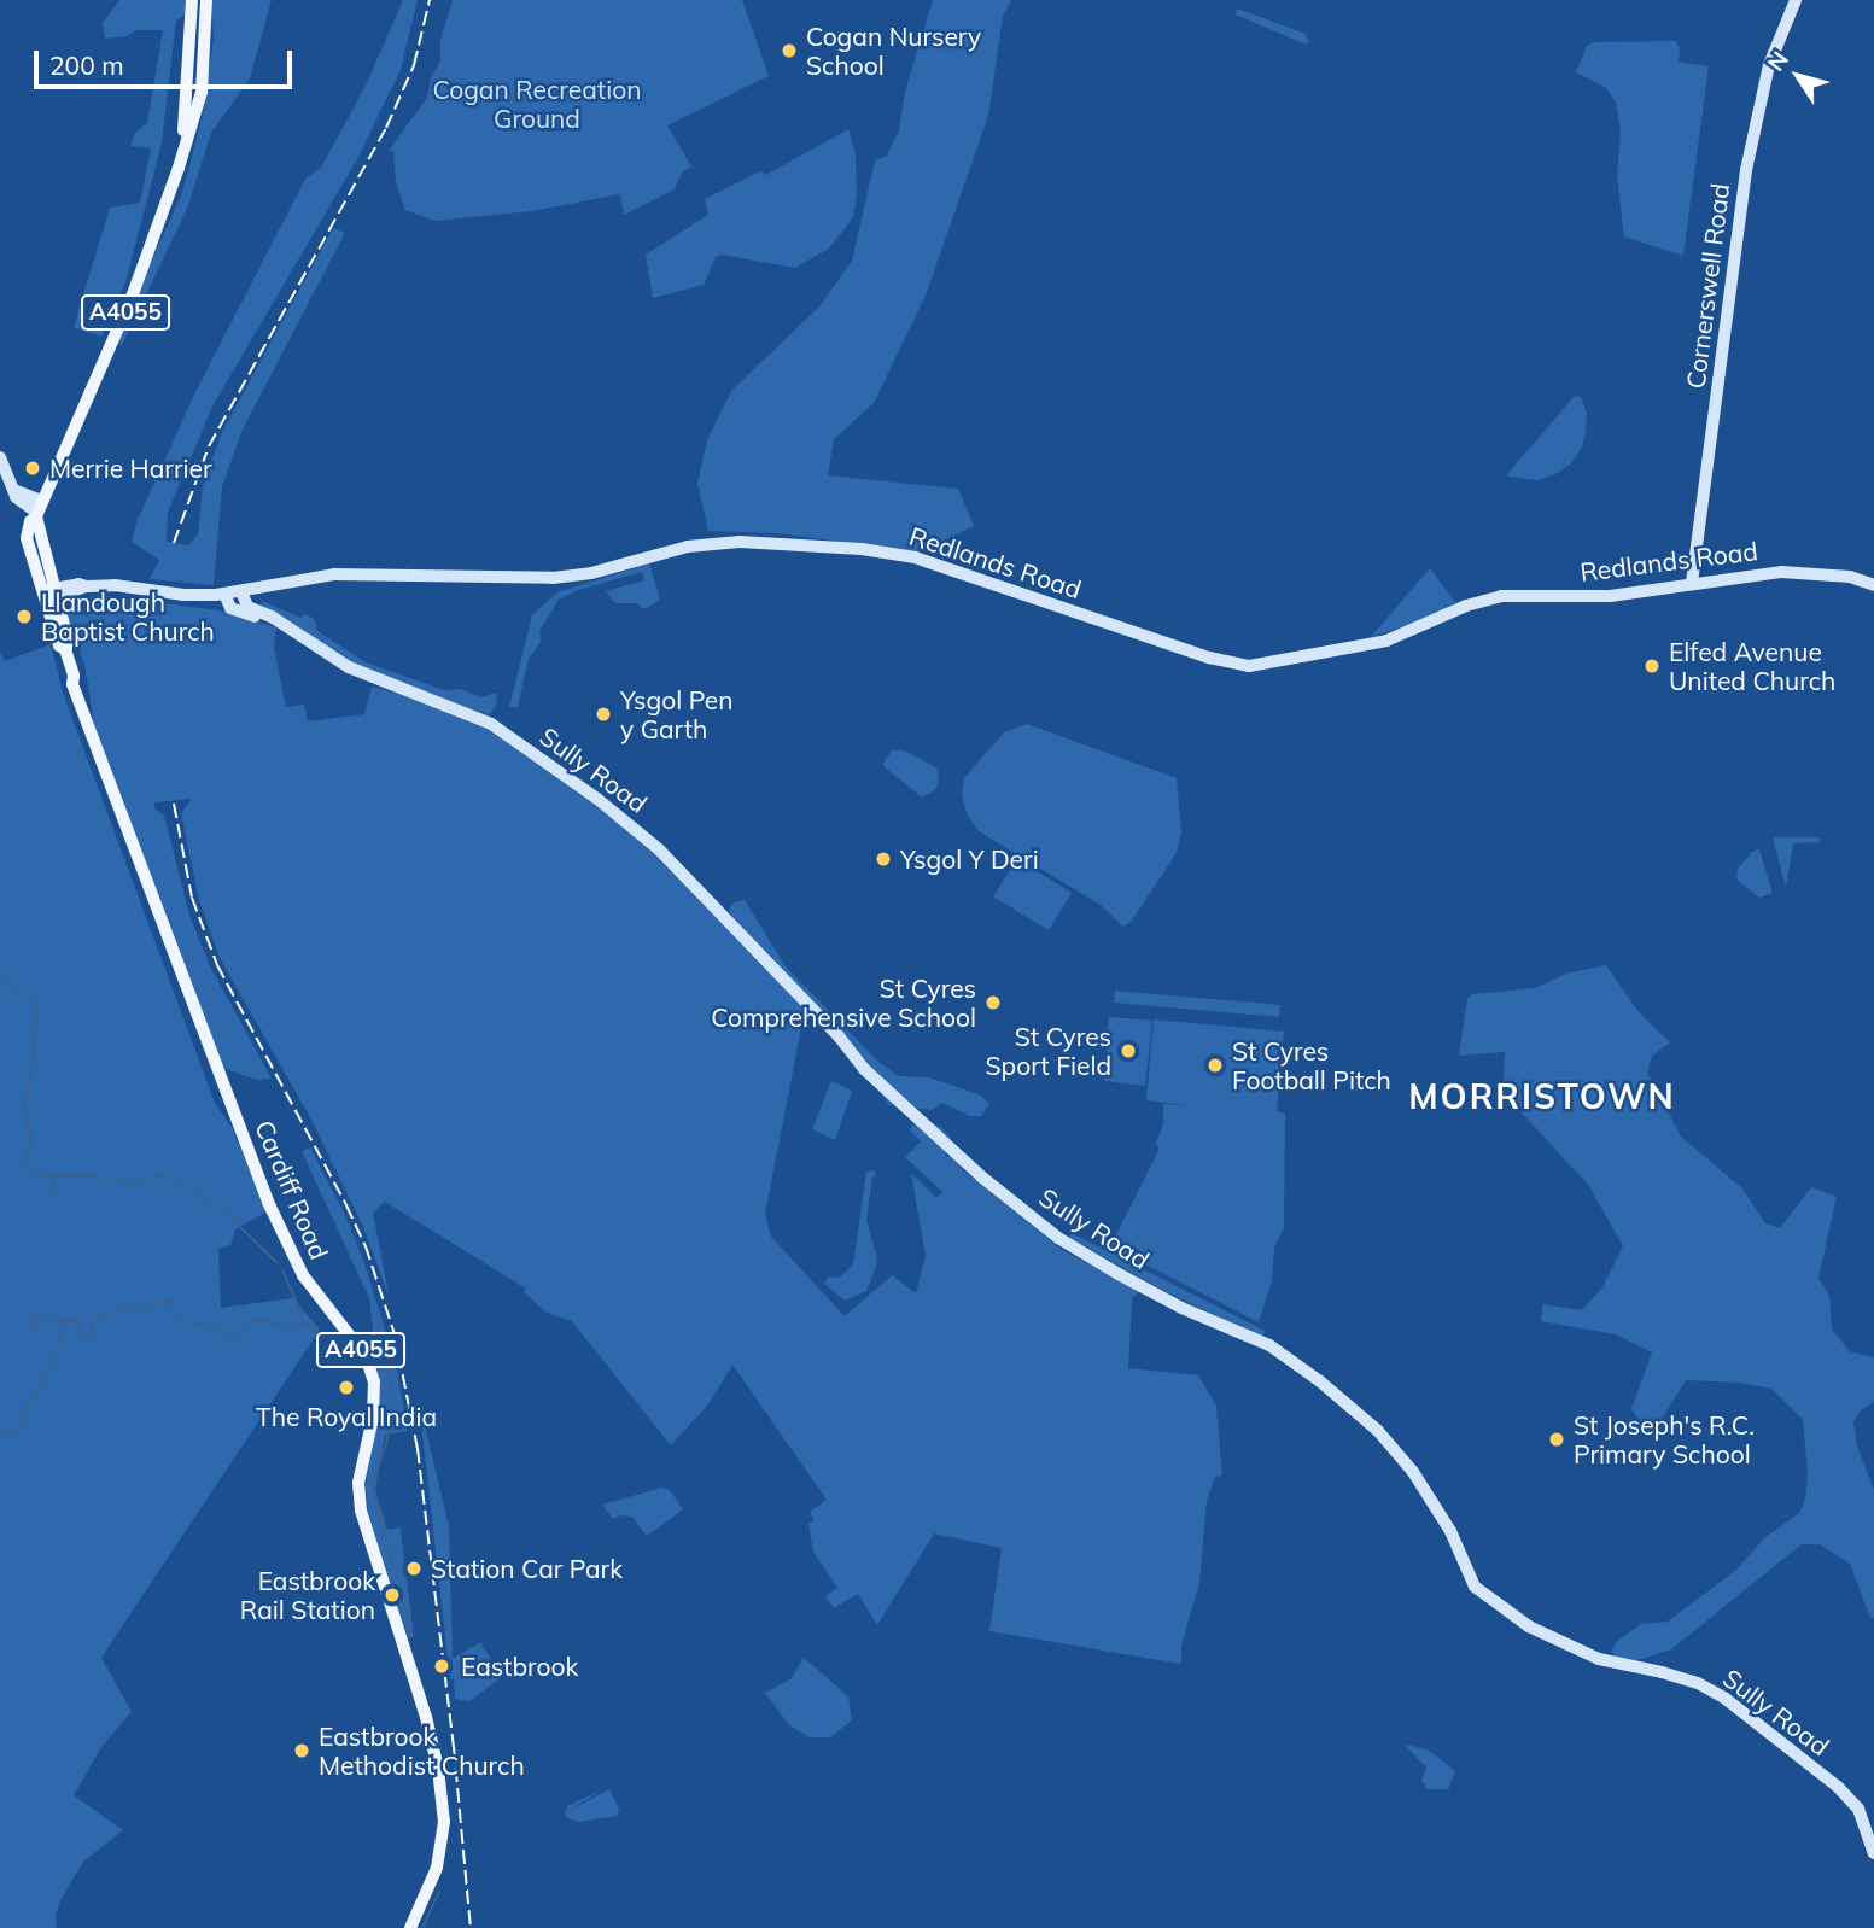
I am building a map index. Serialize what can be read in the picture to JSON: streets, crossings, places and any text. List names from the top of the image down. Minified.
{"streets":{"main road":["A4055","Cardiff Road"],"street":["Cornerswell Road","Redlands Road","Sully Road"]},"crossings":[["Cornerswell Road","Redlands Road"],["A4055","Cardiff Road"],["Redlands Road","Sully Road"],["Redlands Road","Cardiff Road"]],"districts":["MORRISTOWN"],"parks":["Cogan Recreation Ground"],"places":["Cogan Nursery School","Merrie Harrier","Llandough Baptist Church","Elfed Avenue United Church","Ysgol Pen y Garth","Ysgol Y Deri","St Cyres Comprehensive School","St Cyres Sport Field","St Cyres Football Pitch","The Royal India","St Joseph's R.C. Primary School","Station Car Park","Eastbrook Rail Station","Eastbrook","Eastbrook Methodist Church"],"scale_bar":"200 m","north":"top left"}
